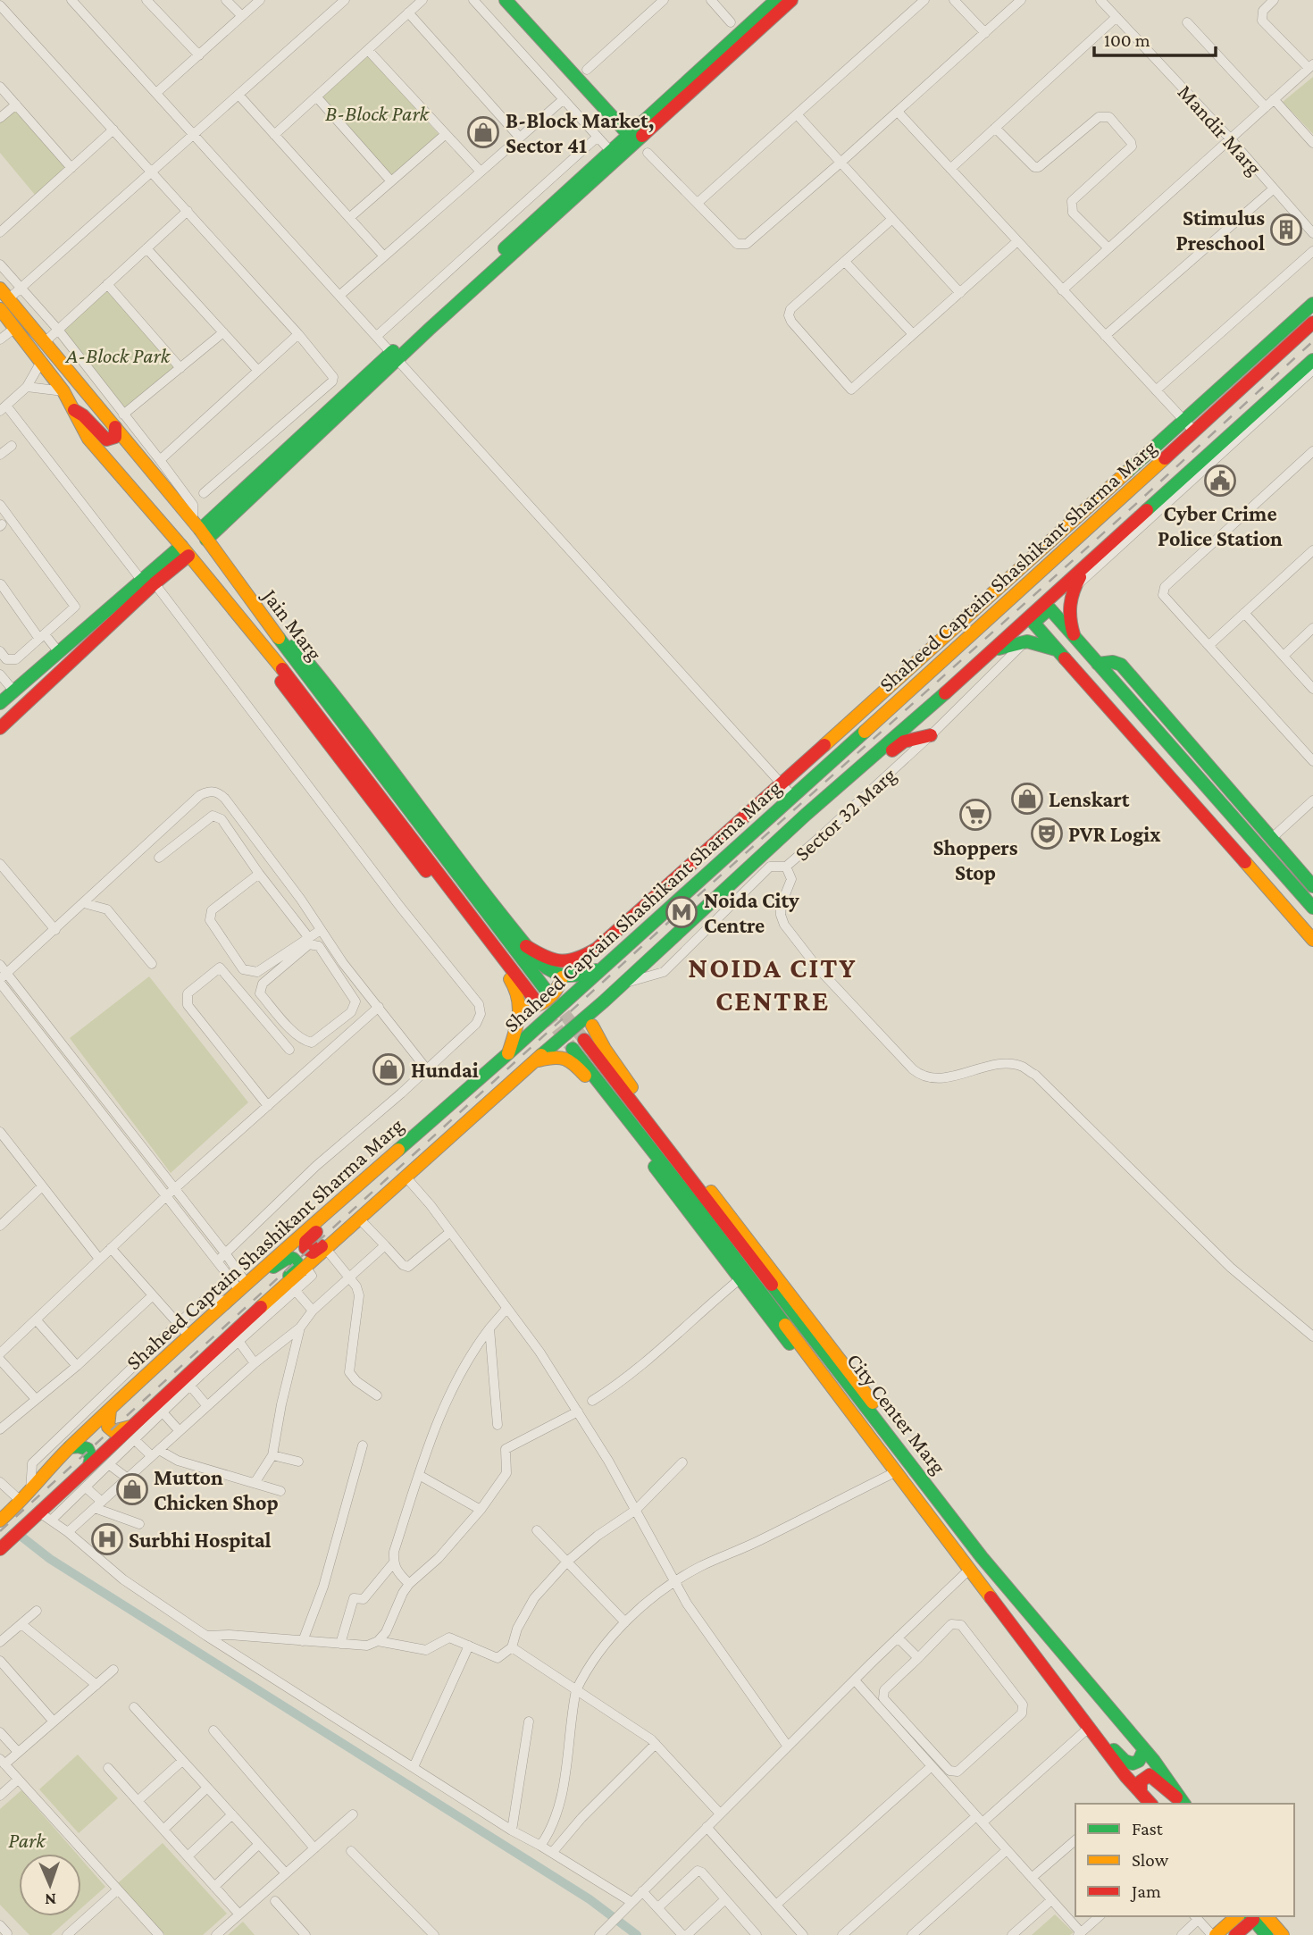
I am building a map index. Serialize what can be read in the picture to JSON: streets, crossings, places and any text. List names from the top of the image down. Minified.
{"streets":{"main road":["Shaheed Captain Shashikant Sharma Marg","Jain Marg","City Center Marg"],"street":["Mandir Marg","Sector 32 Marg"]},"crossings":[["Shaheed Captain Shashikant Sharma Marg","Sector 32 Marg"]],"districts":["NOIDA CITY CENTRE"],"parks":["B-Block Park","A-Block Park","Park"],"places":{"shop":["B-Block Market, Sector 41","Lenskart","Hundai","Mutton Chicken Shop"],"building":["Stimulus Preschool"],"public building":["Cyber Crime Police Station"],"supermarket":["Shoppers Stop"],"theatre":["PVR Logix"],"metro station":["Noida City Centre"],"hospital":["Surbhi Hospital"]},"legend":["Fast","Slow","Jam"],"scale_bar":"100 m","north":"bottom"}
